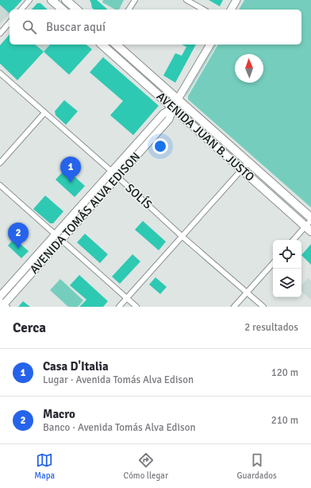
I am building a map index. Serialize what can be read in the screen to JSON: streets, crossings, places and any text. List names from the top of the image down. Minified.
{"streets":{"main road":["AVENIDA JUAN B. JUSTO","AVENIDA TOMÁS ALVA EDISON"],"street":["SOLÍS"]},"crossings":[["AVENIDA JUAN B. JUSTO","AVENIDA TOMÁS ALVA EDISON"],["SOLÍS","AVENIDA TOMÁS ALVA EDISON"]],"north":"top","page":{"search":"Buscar aquí","pins":["1","2"],"heading":["Cerca","2 resultados"],"list":[{"mark":"1","name":"Casa D'Italia","note":"Lugar · Avenida Tomás Alva Edison","value":"120 m"},{"mark":"2","name":"Macro","note":"Banco · Avenida Tomás Alva Edison","value":"210 m"}],"nav":["Mapa","Cómo llegar","Guardados"]}}
